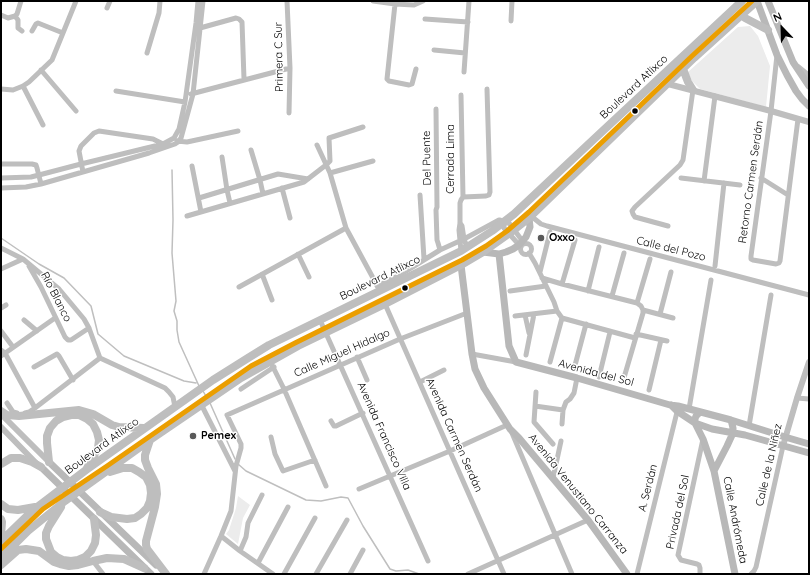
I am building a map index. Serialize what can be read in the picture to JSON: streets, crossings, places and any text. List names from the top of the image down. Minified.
{"streets":{"main road":["Boulevard Atlixco","Avenida del Sol","Avenida Venustiano Carranza","Calle Andrómeda"],"street":["Primera C Sur","Del Puente","Cerrada Lima","Retorno Carmen Serdán","Calle del Pozo","Río Blanco","Calle Miguel Hidalgo","Avenida Carmen Serdán","Avenida Francisco Villa","Calle de la Niñez","A. Serdán","Privada del Sol"]},"crossings":[["Boulevard Atlixco","Cerrada Lima"],["Boulevard Atlixco","Calle del Pozo"],["Boulevard Atlixco","Avenida Carmen Serdán"],["Boulevard Atlixco","Avenida Francisco Villa"],["Boulevard Atlixco","Avenida Venustiano Carranza"],["Calle Miguel Hidalgo","Avenida Carmen Serdán"],["Calle Miguel Hidalgo","Avenida Francisco Villa"],["Calle Miguel Hidalgo","Avenida Venustiano Carranza"],["Avenida del Sol","Calle de la Niñez"],["Avenida del Sol","A. Serdán"],["Avenida del Sol","Avenida Venustiano Carranza"],["Avenida del Sol","Calle Andrómeda"],["Privada del Sol","Calle Andrómeda"]],"places":["Oxxo","Pemex"],"north":"top left"}
